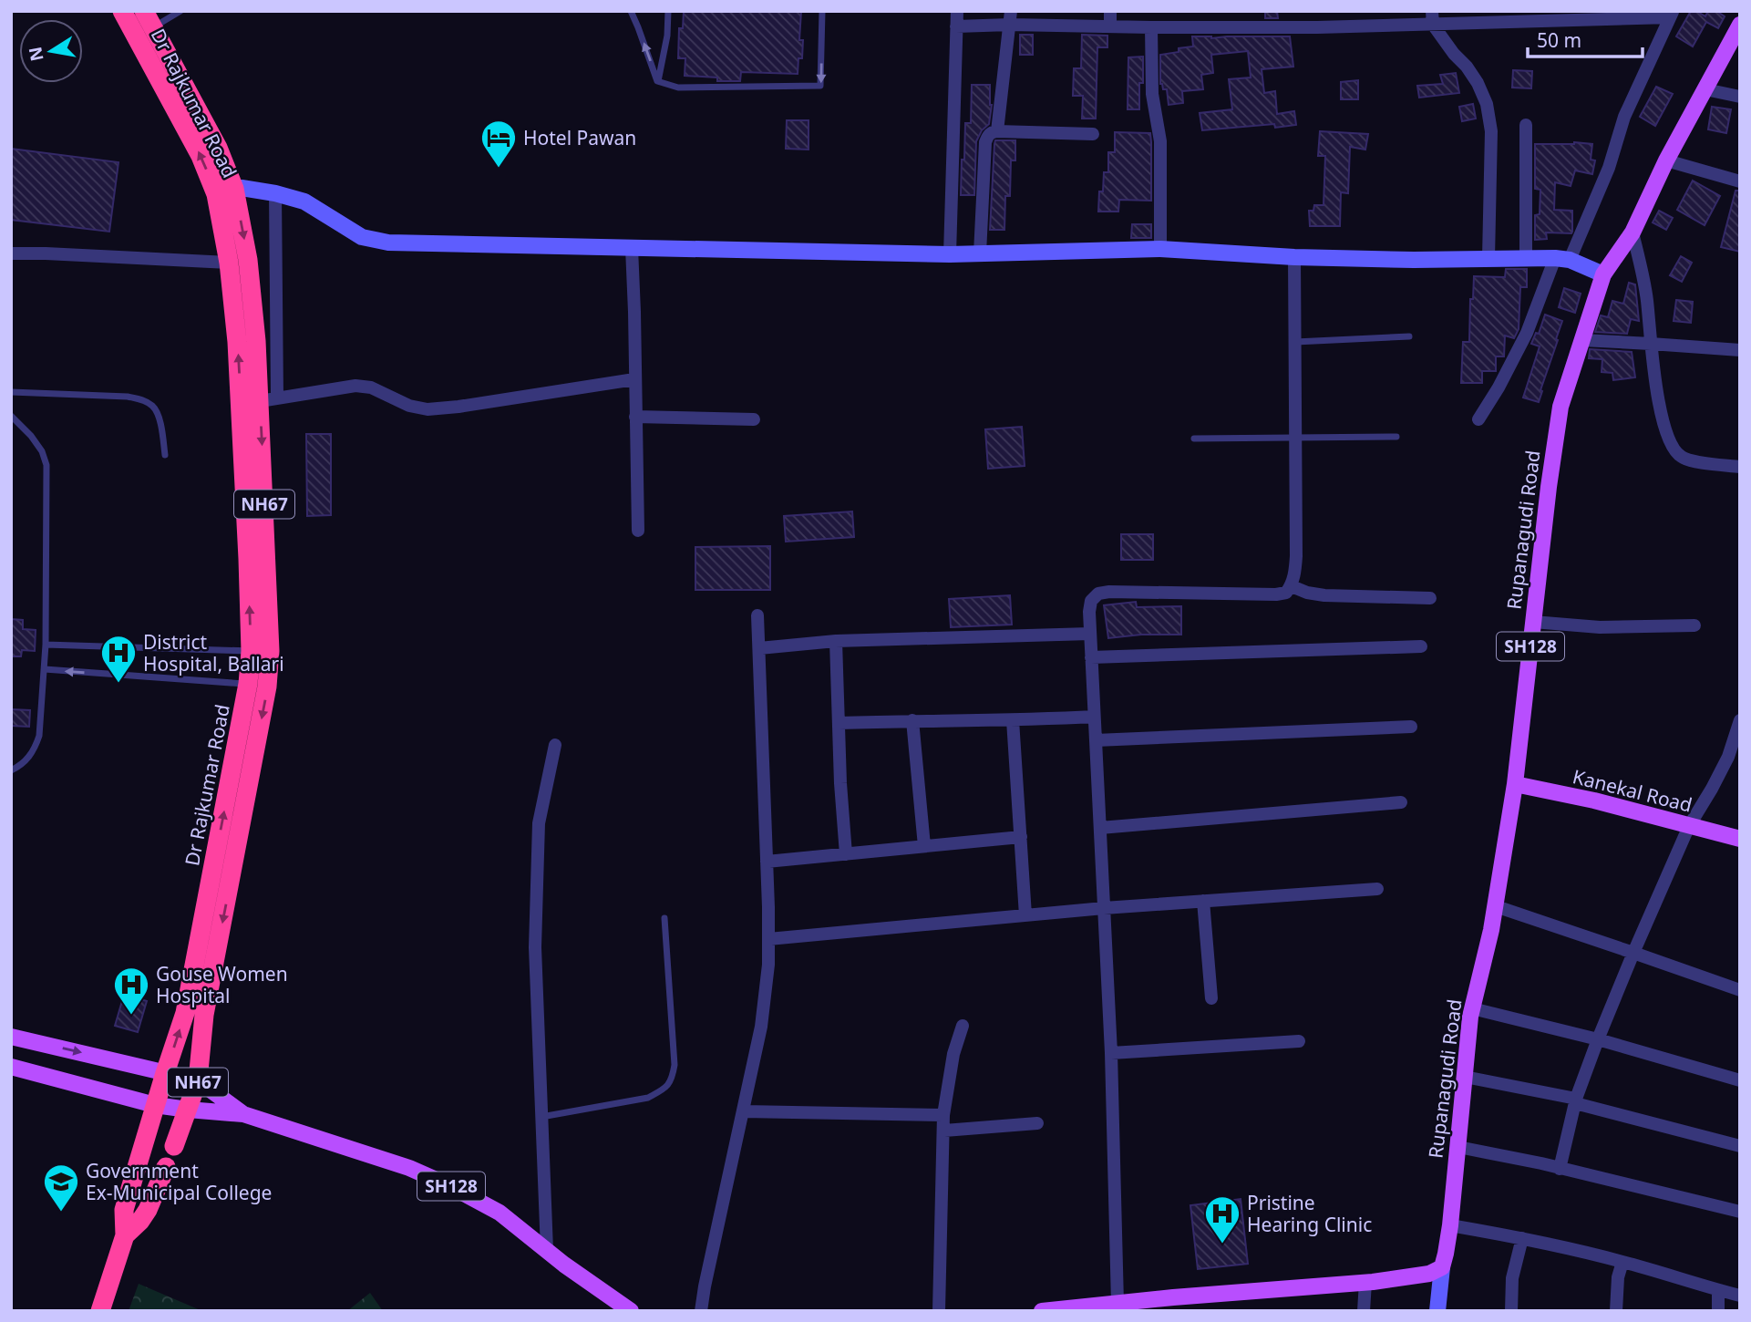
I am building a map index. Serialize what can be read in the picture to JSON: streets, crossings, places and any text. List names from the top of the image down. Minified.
{"streets":{"highway":["Dr Rajkumar Road","NH67"],"main road":["Rupanagudi Road","SH128","Kanekal Road"]},"crossings":[["Dr Rajkumar Road","SH128"],["Rupanagudi Road","SH128"],["Rupanagudi Road","Kanekal Road"]],"places":{"hotel":["Hotel Pawan"],"hospital":["District Hospital, Ballari","Gouse Women Hospital","Pristine Hearing Clinic"],"school or university":["Government Ex-Municipal College"]},"scale_bar":"50 m","north":"left"}
